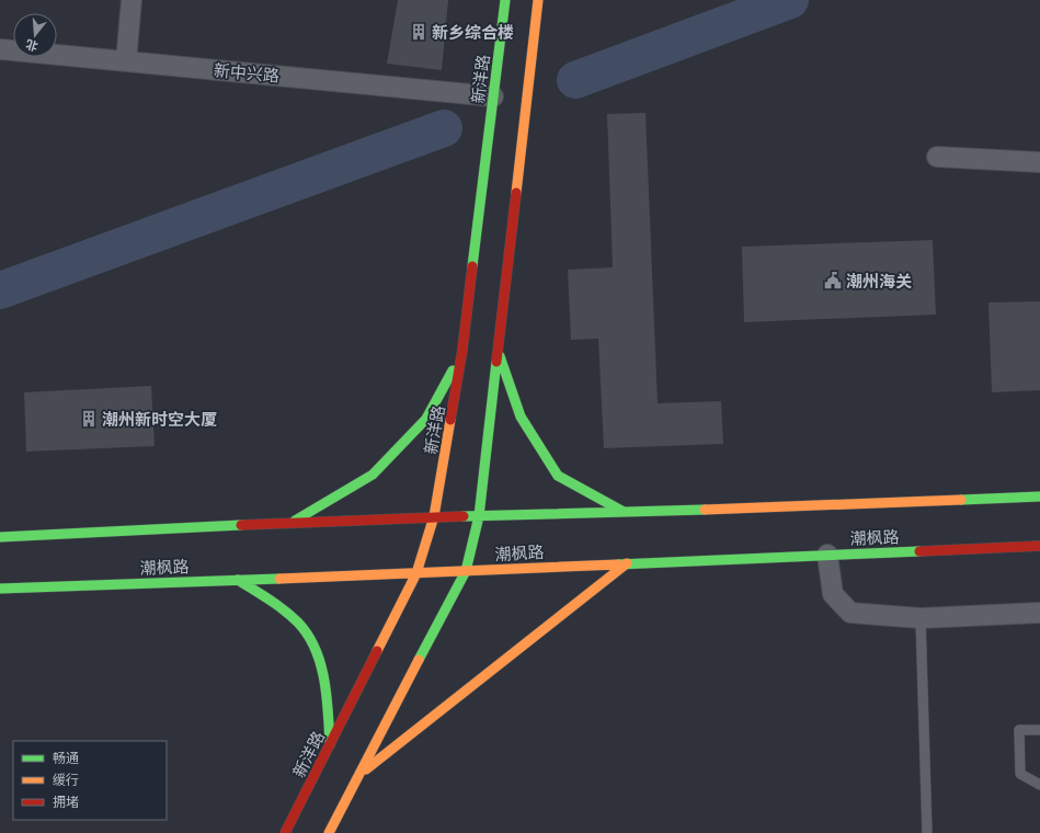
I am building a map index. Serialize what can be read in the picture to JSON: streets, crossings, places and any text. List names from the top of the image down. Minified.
{"streets":{"main road":["新洋路","潮枫路"],"street":["新中兴路"]},"crossings":[["新中兴路","新洋路"],["新洋路","潮枫路"]],"places":{"building":["新乡综合楼","潮州新时空大厦"],"public building":["潮州海关"]},"legend":["畅通","缓行","拥堵"],"north":"bottom"}
